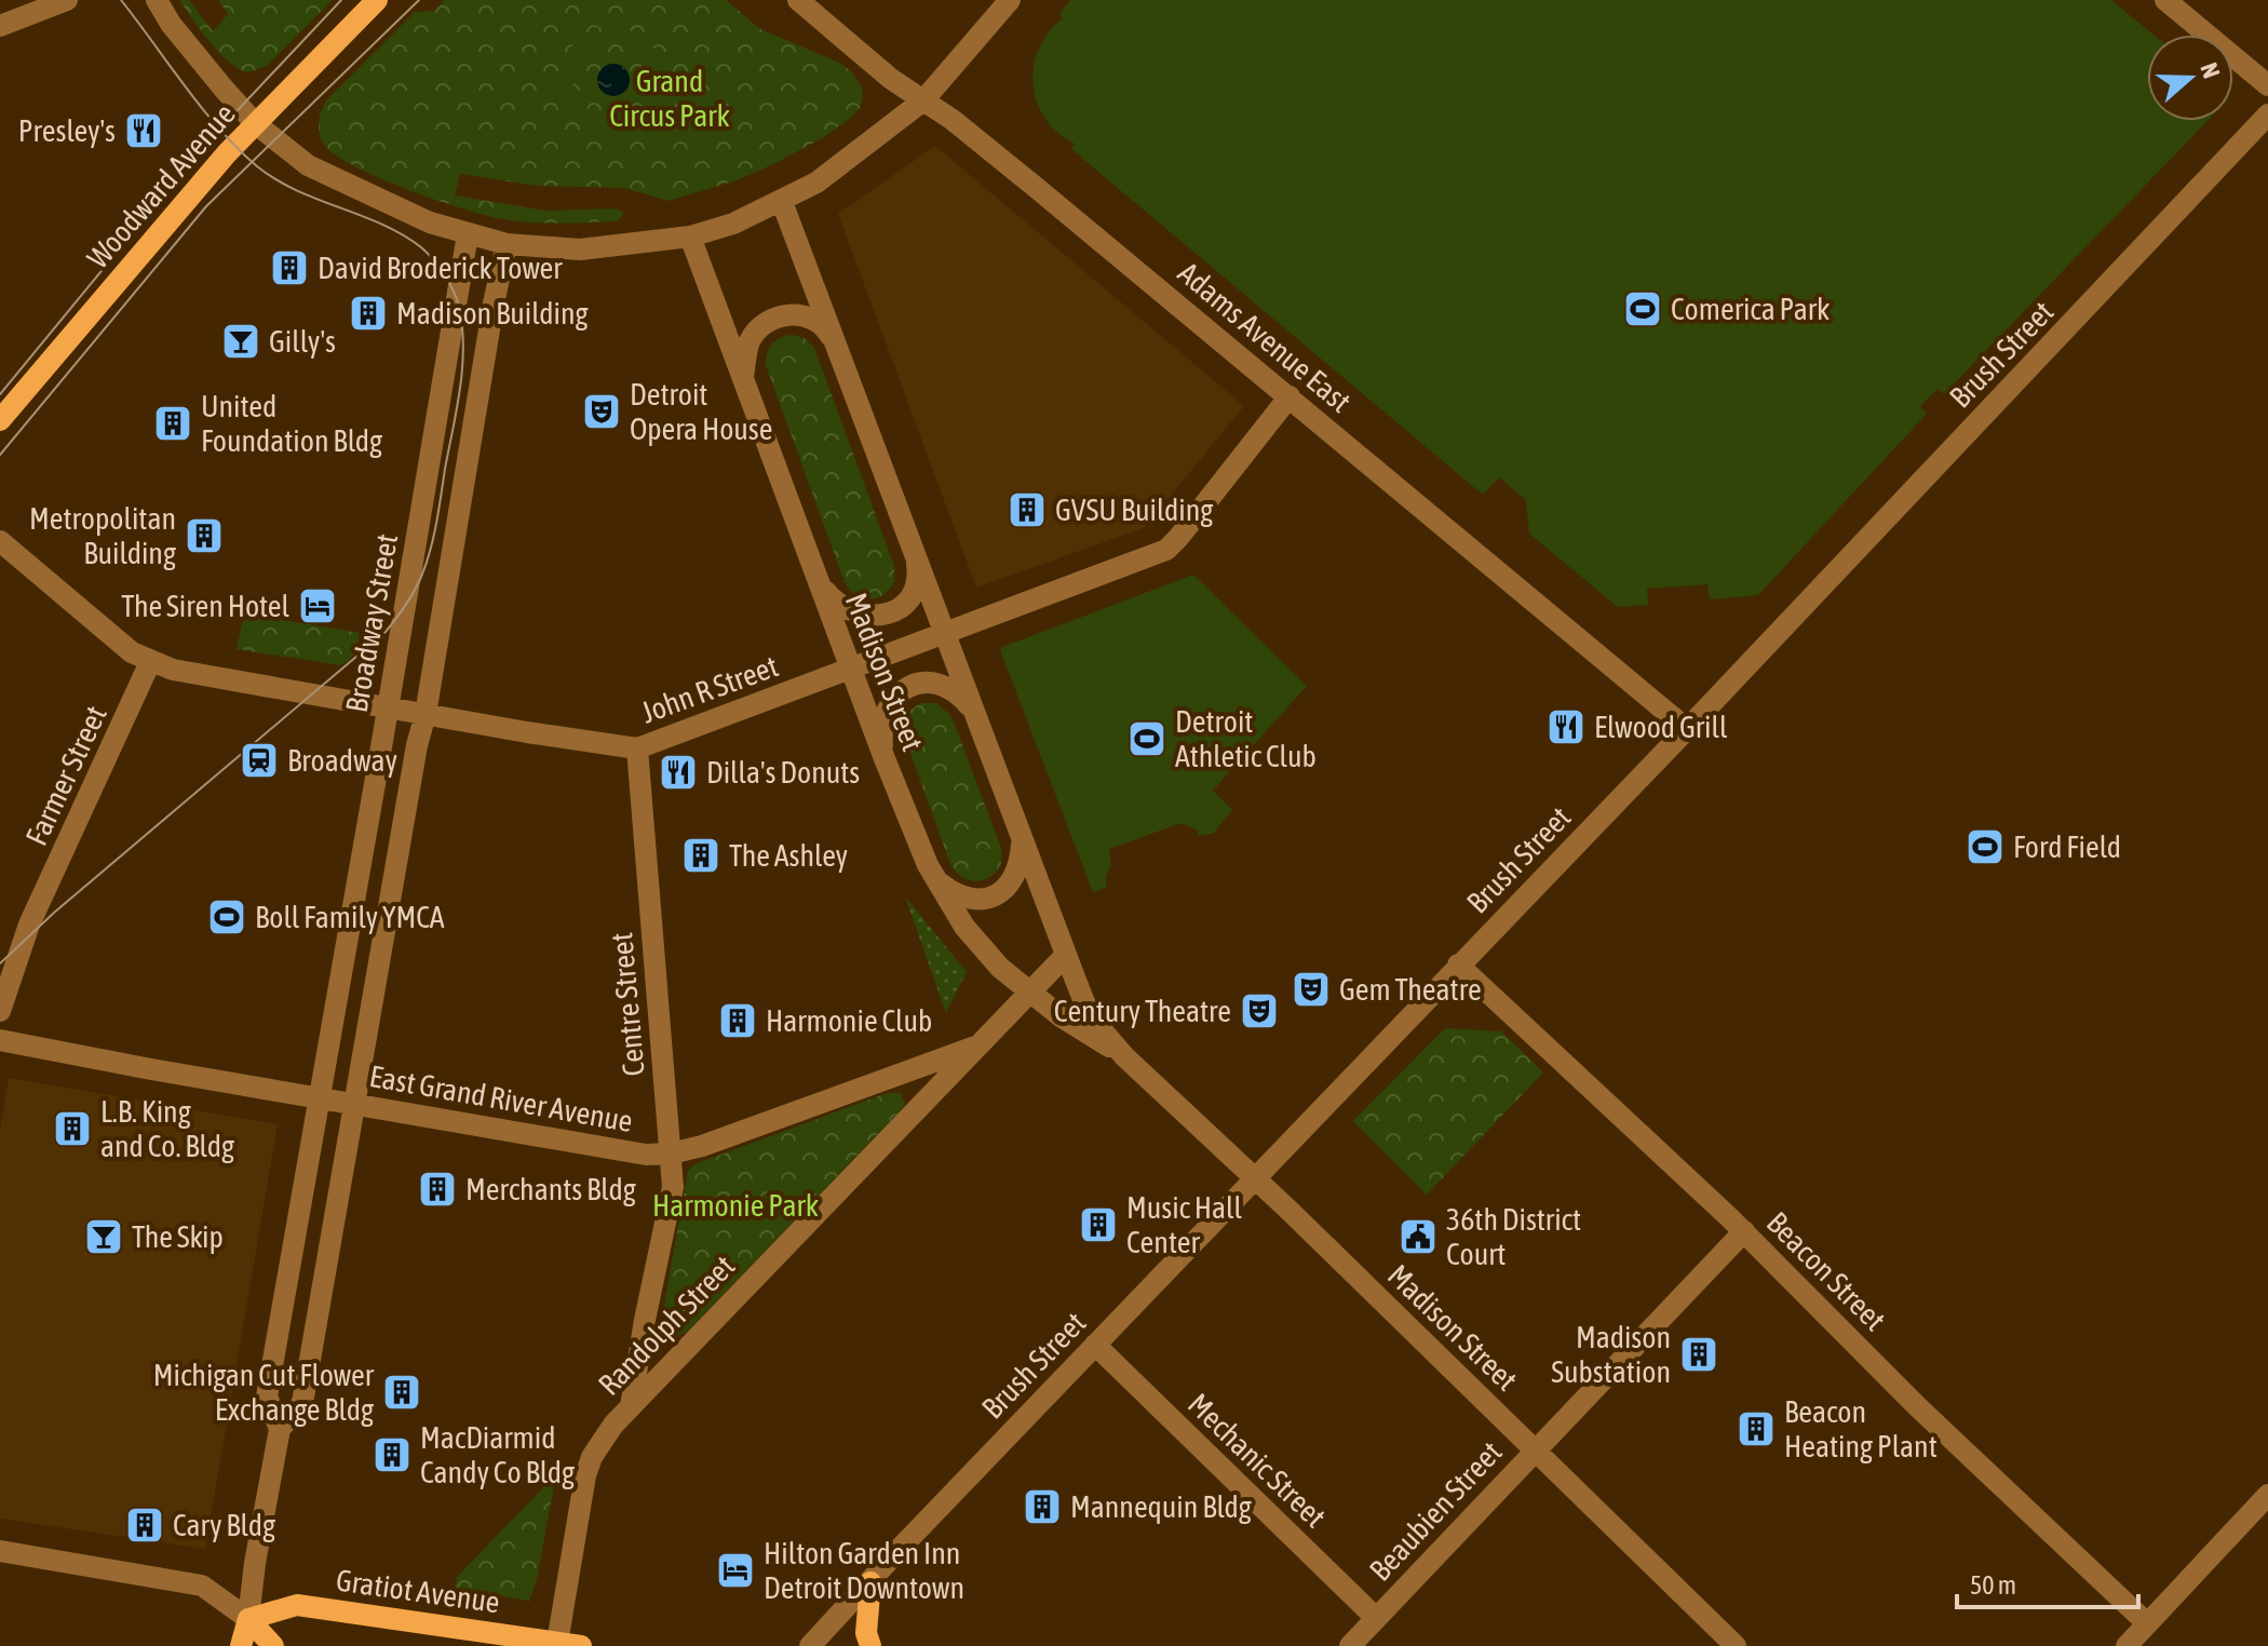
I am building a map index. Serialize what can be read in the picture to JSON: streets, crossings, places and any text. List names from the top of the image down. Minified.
{"streets":{"main road":["Woodward Avenue","Gratiot Avenue"],"street":["Adams Avenue East","Brush Street","Broadway Street","Madison Street","John R Street","Farmer Street","Centre Street","East Grand River Avenue","Beacon Street","Randolph Street","Mechanic Street","Beaubien Street"]},"crossings":[["Adams Avenue East","Brush Street"],["Adams Avenue East","John R Street"],["Brush Street","Madison Street"],["Brush Street","Beacon Street"],["Brush Street","Mechanic Street"],["Broadway Street","John R Street"],["Broadway Street","East Grand River Avenue"],["Broadway Street","Gratiot Avenue"],["Madison Street","John R Street"],["Madison Street","Randolph Street"],["Madison Street","Beaubien Street"],["John R Street","Farmer Street"],["John R Street","Centre Street"],["Centre Street","East Grand River Avenue"],["Centre Street","Randolph Street"],["East Grand River Avenue","Randolph Street"],["Beacon Street","Beaubien Street"],["Randolph Street","Gratiot Avenue"],["Mechanic Street","Beaubien Street"]],"parks":["Grand Circus Park","Harmonie Park"],"places":{"restaurant":["Presley's","Elwood Grill","Dilla's Donuts"],"building":["David Broderick Tower","Madison Building","United Foundation Bldg","GVSU Building","Metropolitan Building","The Ashley","Harmonie Club","L.B. King and Co. Bldg","Merchants Bldg","Music Hall Center","Madison Substation","Michigan Cut Flower Exchange Bldg","Beacon Heating Plant","MacDiarmid Candy Co Bldg","Mannequin Bldg","Cary Bldg"],"sports":["Comerica Park","Detroit Athletic Club","Ford Field","Boll Family YMCA"],"bar":["Gilly's","The Skip"],"theatre":["Detroit Opera House","Gem Theatre","Century Theatre"],"hotel":["The Siren Hotel","Hilton Garden Inn Detroit Downtown"],"station":["Broadway"],"public building":["36th District Court"]},"scale_bar":"50 m","north":"right"}
